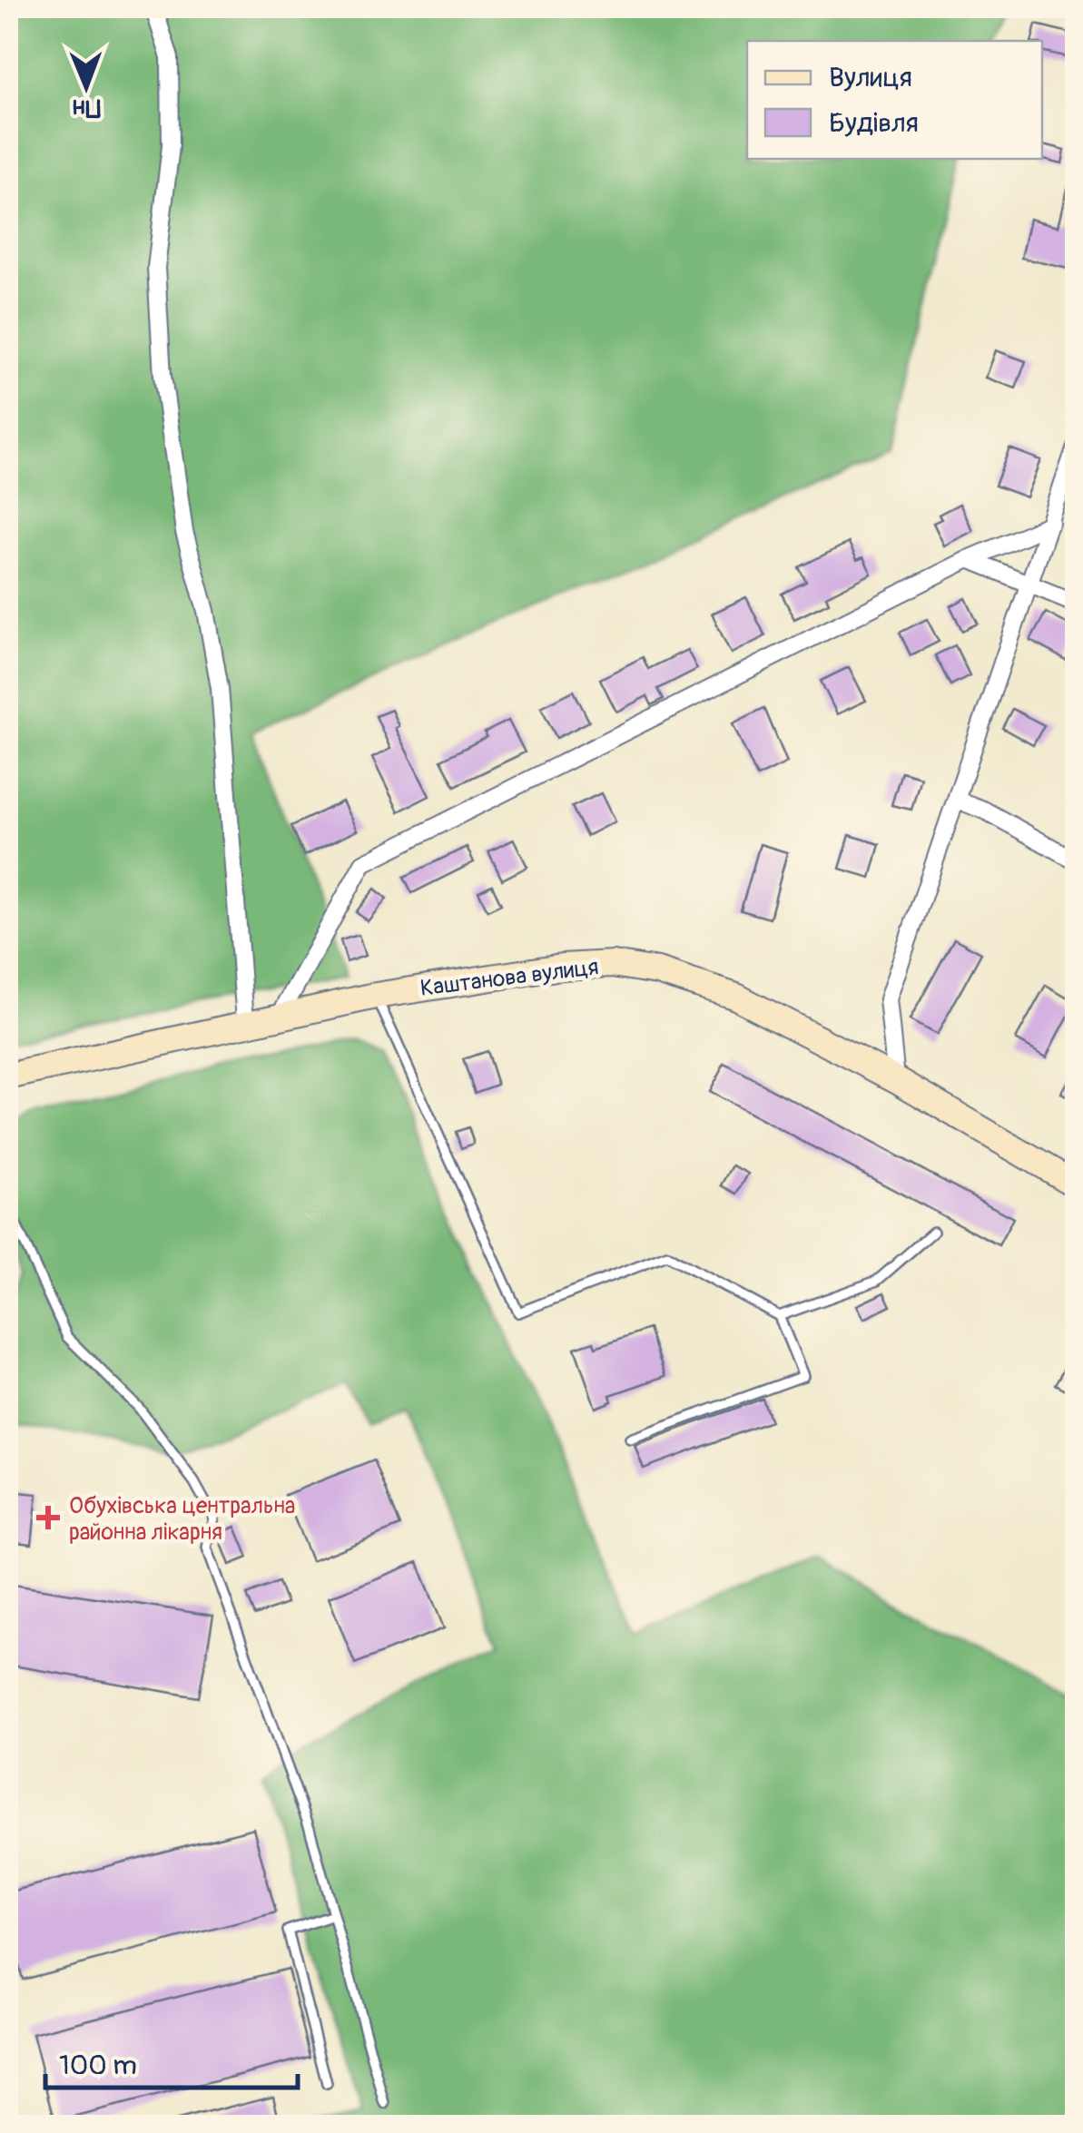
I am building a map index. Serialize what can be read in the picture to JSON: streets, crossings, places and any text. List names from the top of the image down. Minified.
{"streets":{"main road":["Каштанова вулиця"]},"places":{"health":["Обухівська центральна районна лікарня"]},"legend":["Вулиця","Будівля"],"scale_bar":"100 m","north":"bottom"}
